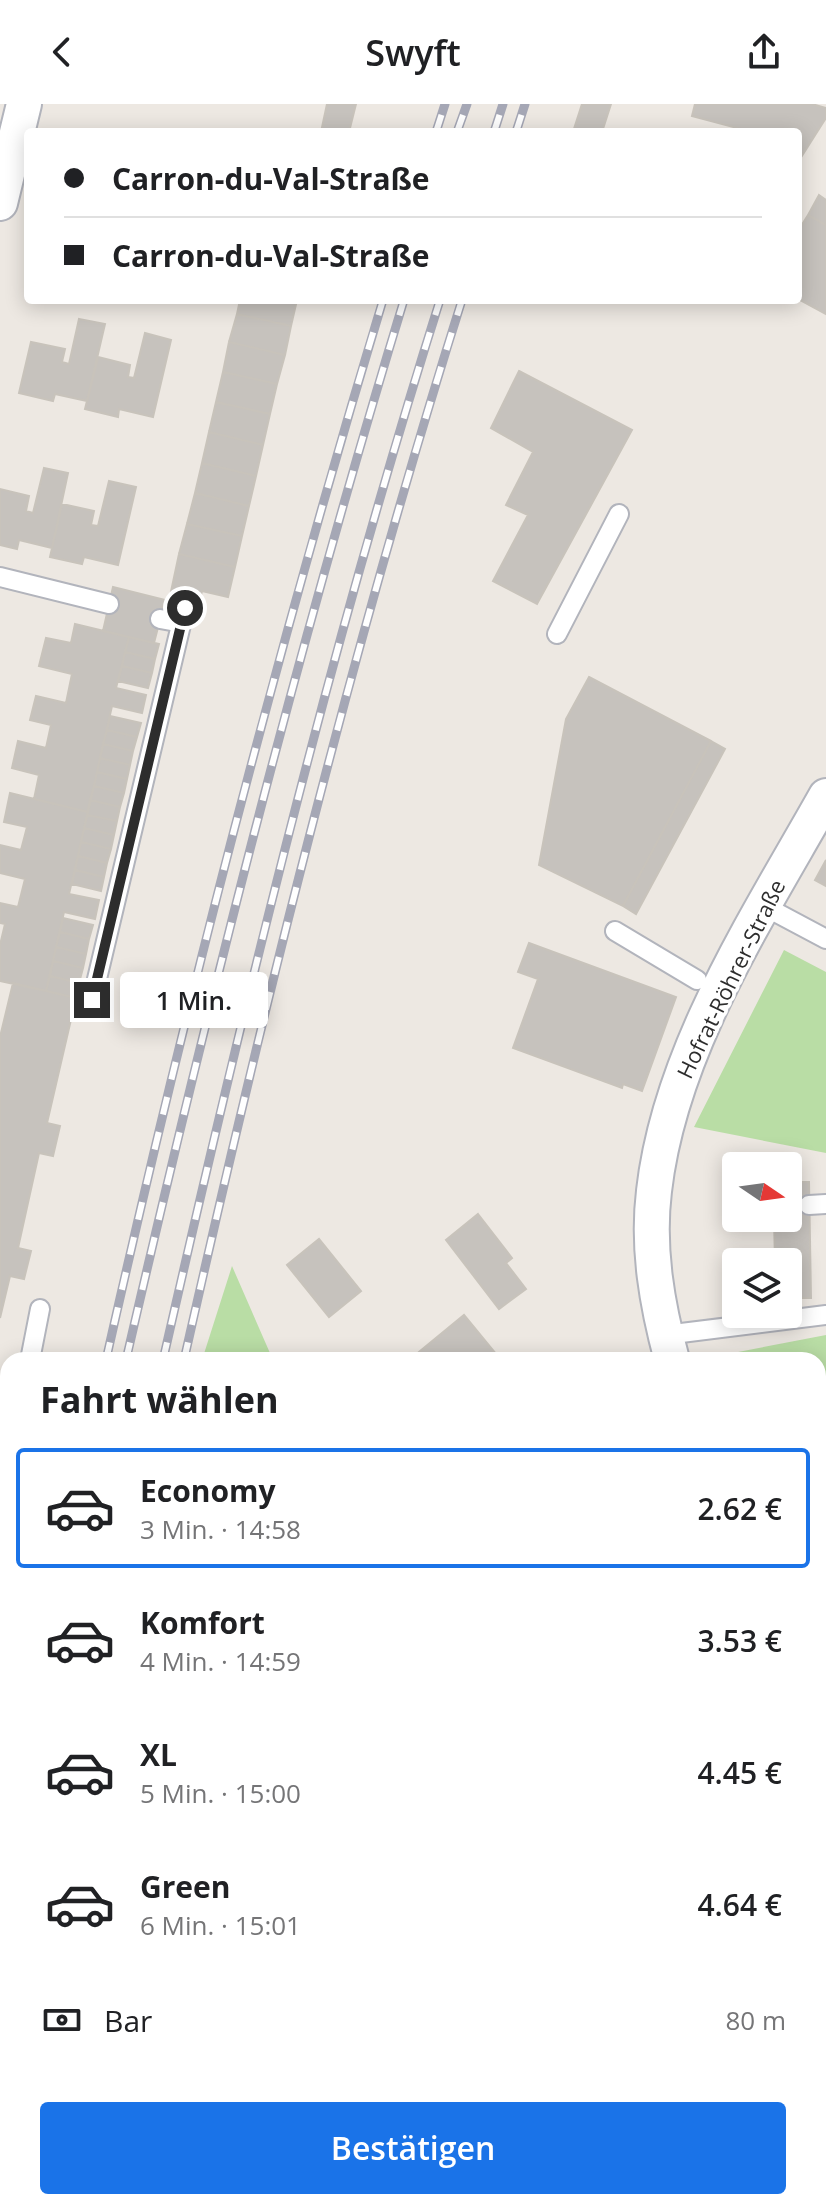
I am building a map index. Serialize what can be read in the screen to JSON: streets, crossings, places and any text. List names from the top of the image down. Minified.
{"streets":{"street":["Hofrat-Röhrer-Straße"]},"north":"right","page":{"header":"Swyft","banner":["Carron-du-Val-Straße","Carron-du-Val-Straße"],"bubble":"1 Min.","heading":"Fahrt wählen","list":[{"name":"Economy","note":"3 Min. · 14:58","value":"2.62 €"},{"name":"Komfort","note":"4 Min. · 14:59","value":"3.53 €"},{"name":"XL","note":"5 Min. · 15:00","value":"4.45 €"},{"name":"Green","note":"6 Min. · 15:01","value":"4.64 €"}],"pay":["Bar","80 m"],"buttons":"Bestätigen"}}
